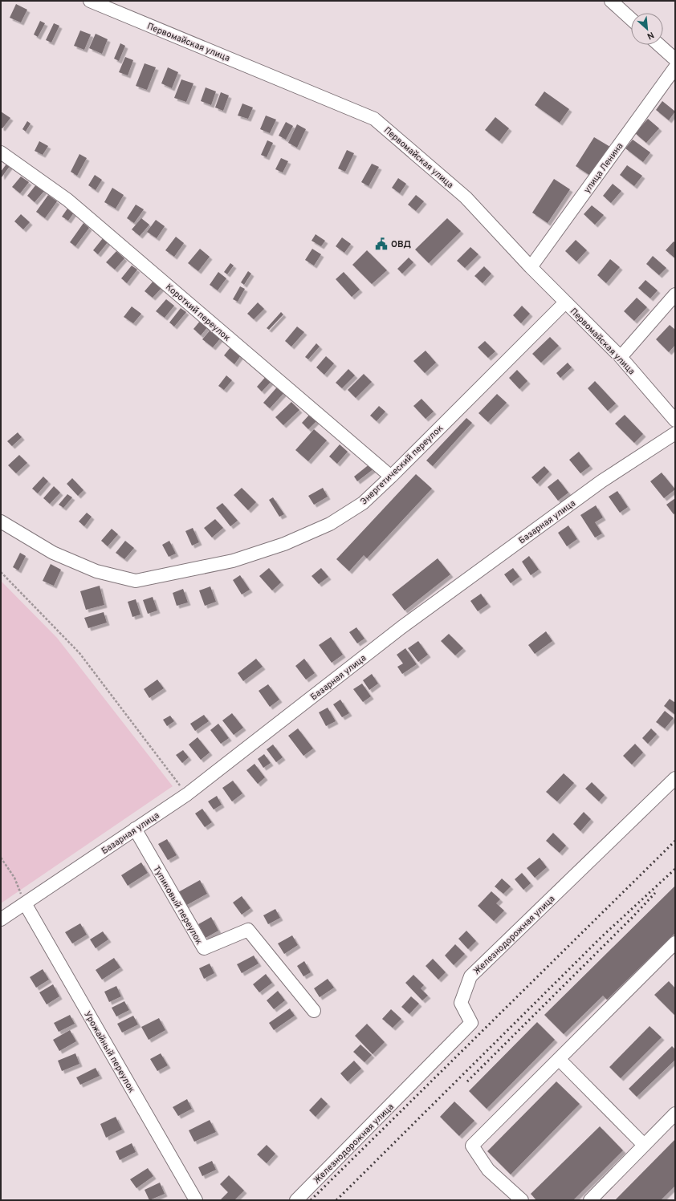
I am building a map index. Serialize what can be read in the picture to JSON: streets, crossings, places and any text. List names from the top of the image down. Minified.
{"streets":{"street":["Первомайская улица","улица Ленина","Короткий переулок","Энергетический переулок","Базарная улица","Тупиковый переулок","Железнодорожная улица","Урожайный переулок"]},"crossings":[["Первомайская улица","улица Ленина"],["Первомайская улица","Энергетический переулок"],["Короткий переулок","Энергетический переулок"],["Базарная улица","Тупиковый переулок"],["Базарная улица","Урожайный переулок"]],"places":{"public building":["ОВД"]},"north":"bottom right"}
